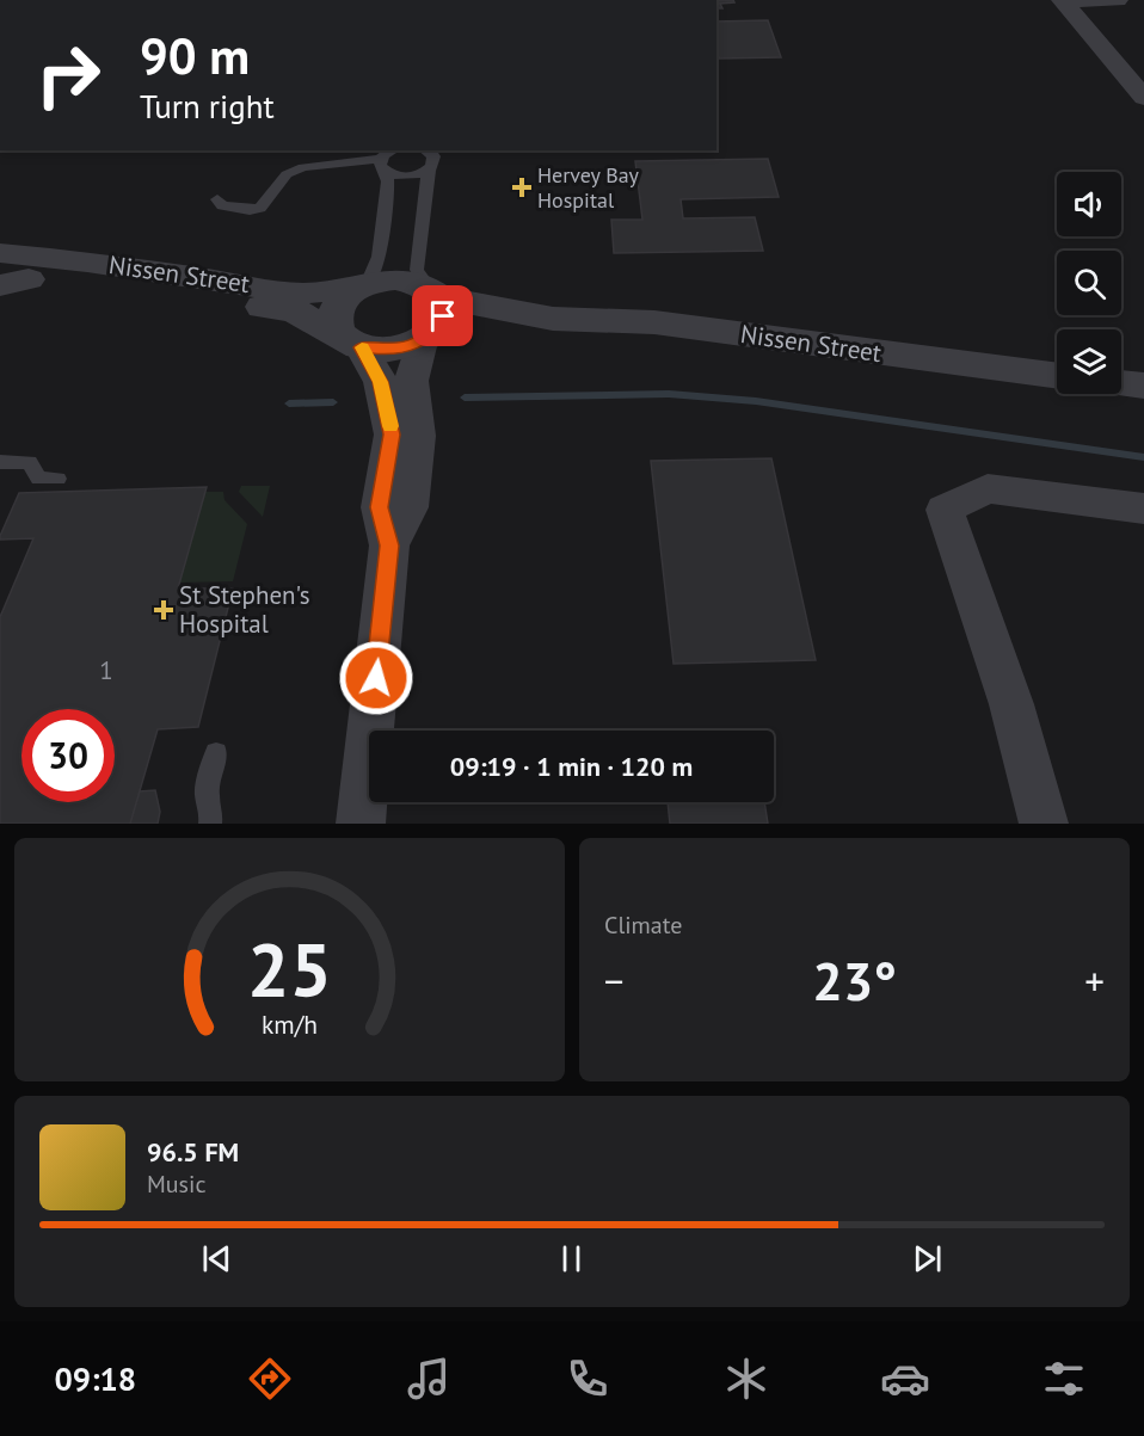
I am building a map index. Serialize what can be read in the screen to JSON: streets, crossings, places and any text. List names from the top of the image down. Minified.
{"streets":{"street":["Nissen Street"]},"places":{"health":["Hervey Bay Hospital","St Stephen's Hospital"]},"house_numbers":["1"],"page":{"turn":["90 m","Turn right"],"limit":"30","trip":"09:19 · 1 min · 120 m","tile":"Climate","heat":["−","23°","+"],"song":["96.5 FM","Music"],"tabs":"09:18","gauge":["25","km/h"]}}
